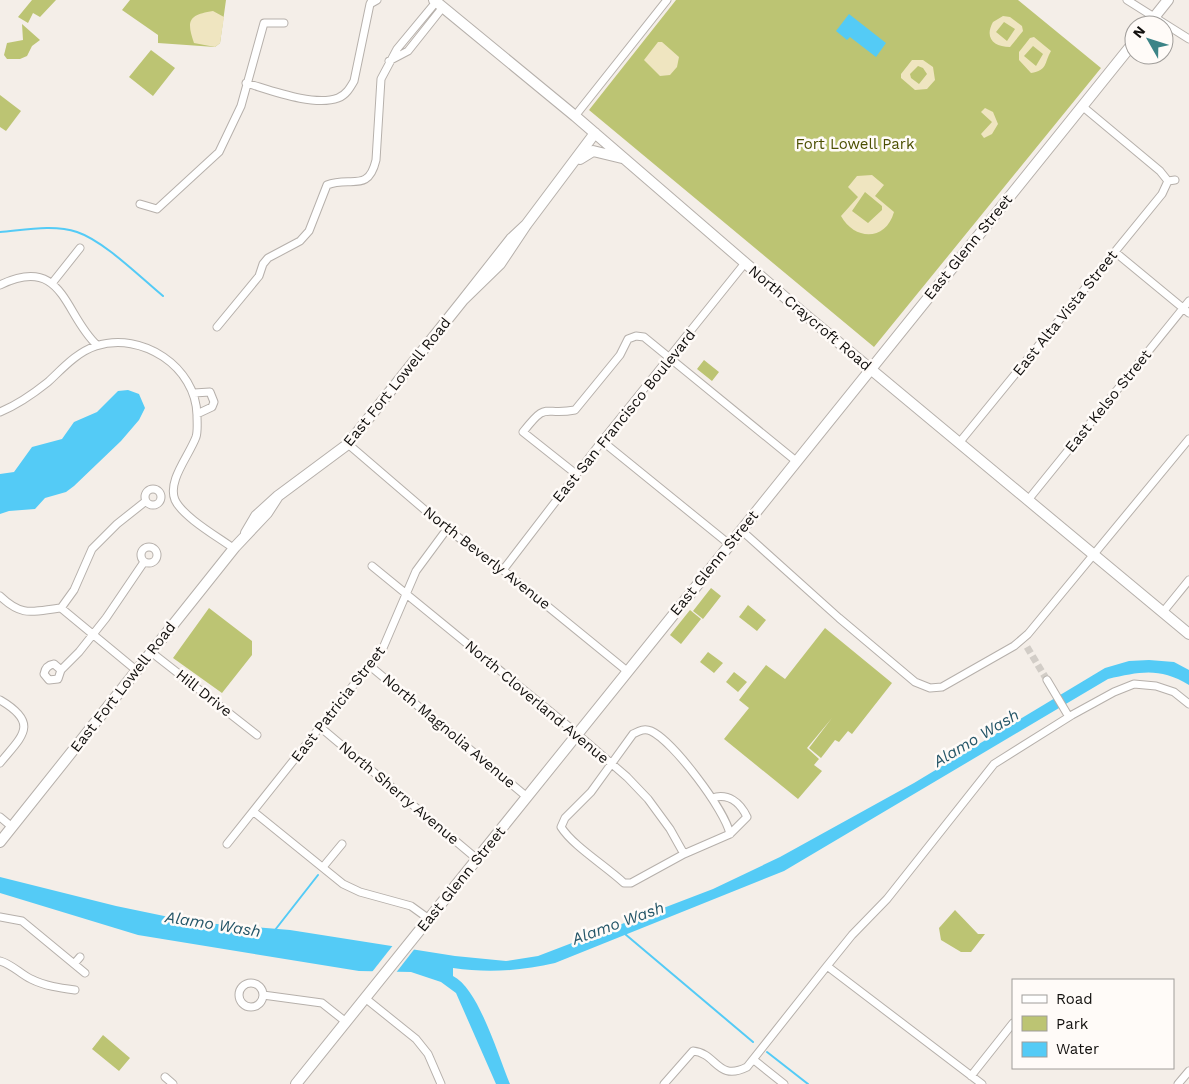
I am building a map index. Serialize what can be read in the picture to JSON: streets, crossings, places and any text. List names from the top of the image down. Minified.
{"streets":{"street":["East Glenn Street","East Alta Vista Street","North Craycroft Road","East Fort Lowell Road","East Kelso Street","East San Francisco Boulevard","North Beverly Avenue","Hill Drive","North Cloverland Avenue","East Patricia Street","North Magnolia Avenue","North Sherry Avenue"]},"crossings":[["East Glenn Street","East Alta Vista Street"],["East Glenn Street","North Craycroft Road"],["East Glenn Street","North Beverly Avenue"],["East Glenn Street","North Cloverland Avenue"],["East Glenn Street","North Magnolia Avenue"],["East Glenn Street","North Sherry Avenue"],["East Alta Vista Street","North Craycroft Road"],["North Craycroft Road","East Fort Lowell Road"],["North Craycroft Road","East Kelso Street"],["North Craycroft Road","East San Francisco Boulevard"],["East Fort Lowell Road","North Beverly Avenue"],["East Fort Lowell Road","Hill Drive"],["East San Francisco Boulevard","North Beverly Avenue"],["North Beverly Avenue","East Patricia Street"],["North Cloverland Avenue","East Patricia Street"],["East Patricia Street","North Magnolia Avenue"],["East Patricia Street","North Sherry Avenue"]],"water":["Alamo Wash"],"parks":["Fort Lowell Park"],"legend":["Road","Park","Water"],"north":"top left"}
